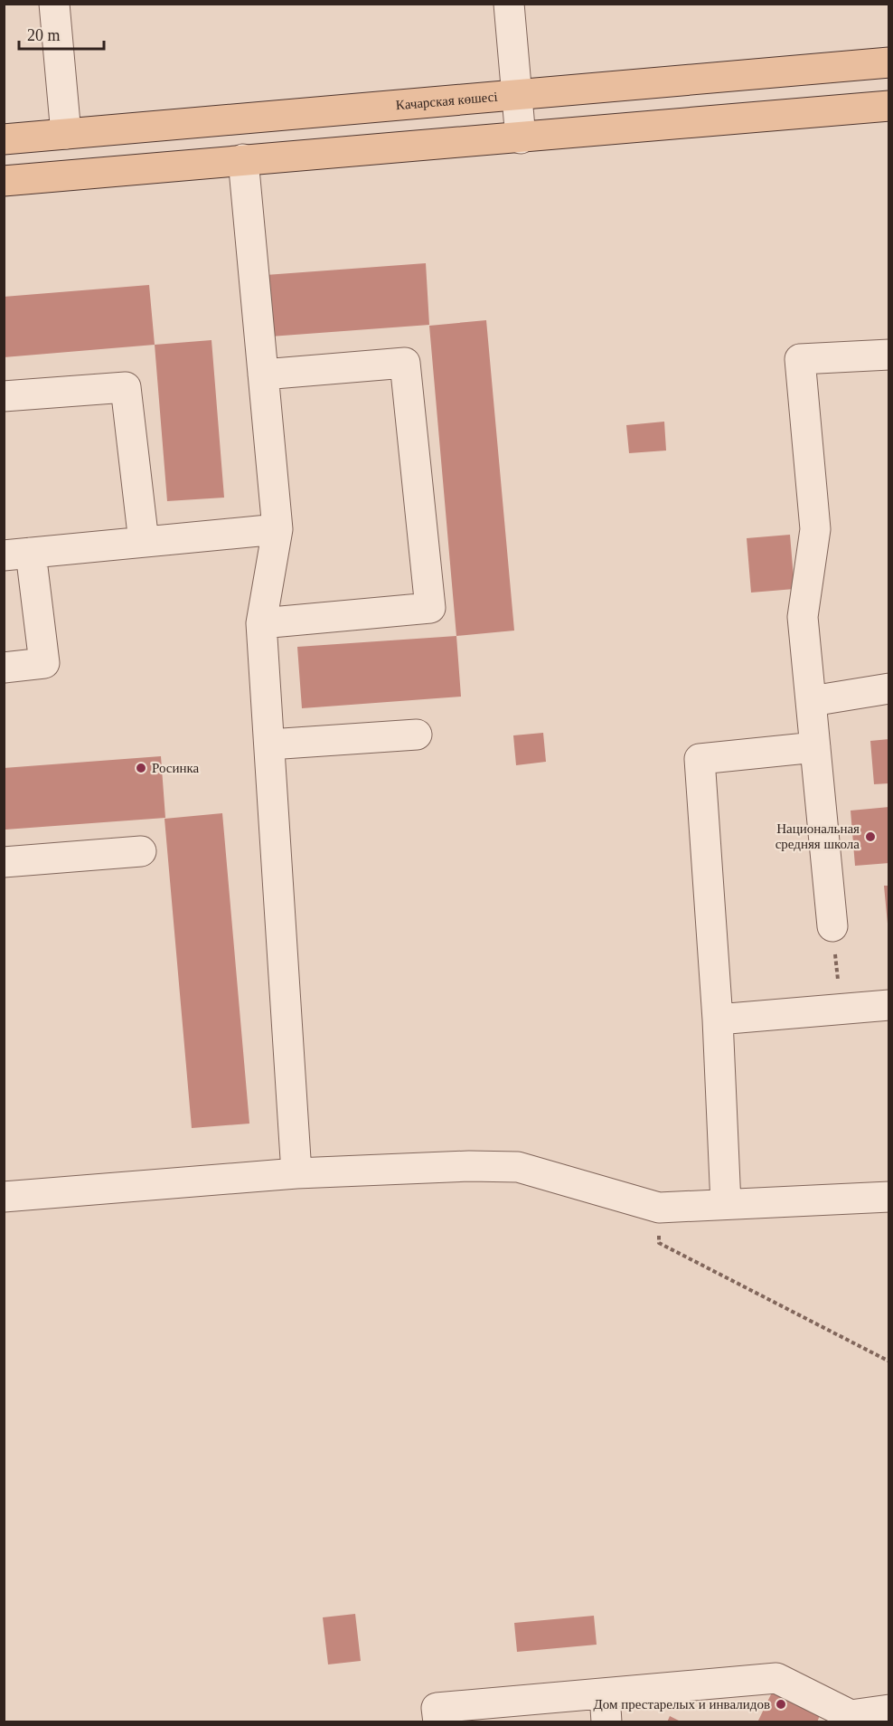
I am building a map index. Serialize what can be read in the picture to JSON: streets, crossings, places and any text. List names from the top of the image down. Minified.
{"streets":{"main road":["Качарская көшесі"]},"places":["Росинка","Национальная средняя школа","Дом престарелых и инвалидов"],"scale_bar":"20 m"}
